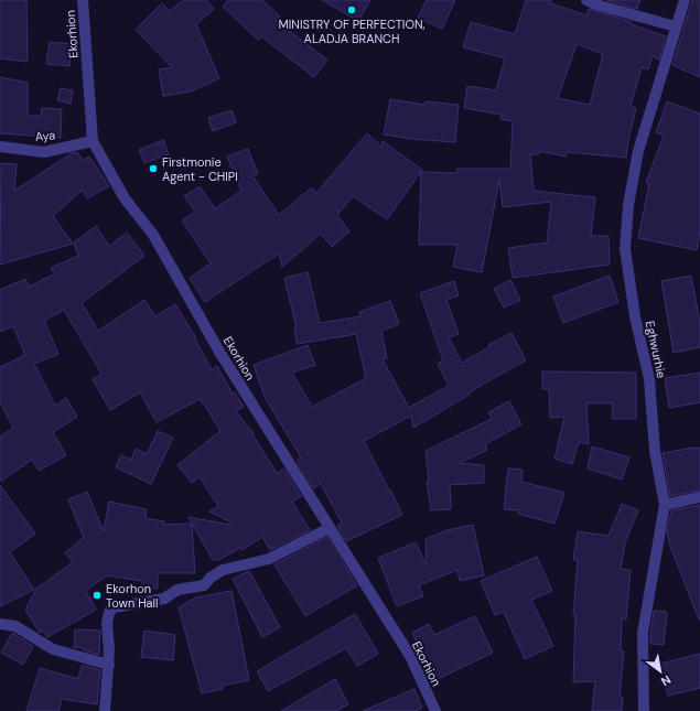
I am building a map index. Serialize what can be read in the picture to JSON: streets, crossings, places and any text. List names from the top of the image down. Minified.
{"streets":{"street":["Ekorhion","Aya","Eghwurhie"]},"crossings":[["Ekorhion","Aya"]],"places":["MINISTRY OF PERFECTION, ALADJA BRANCH","Firstmonie Agent - CHIPI","Ekorhon Town Hall"],"north":"bottom right"}
